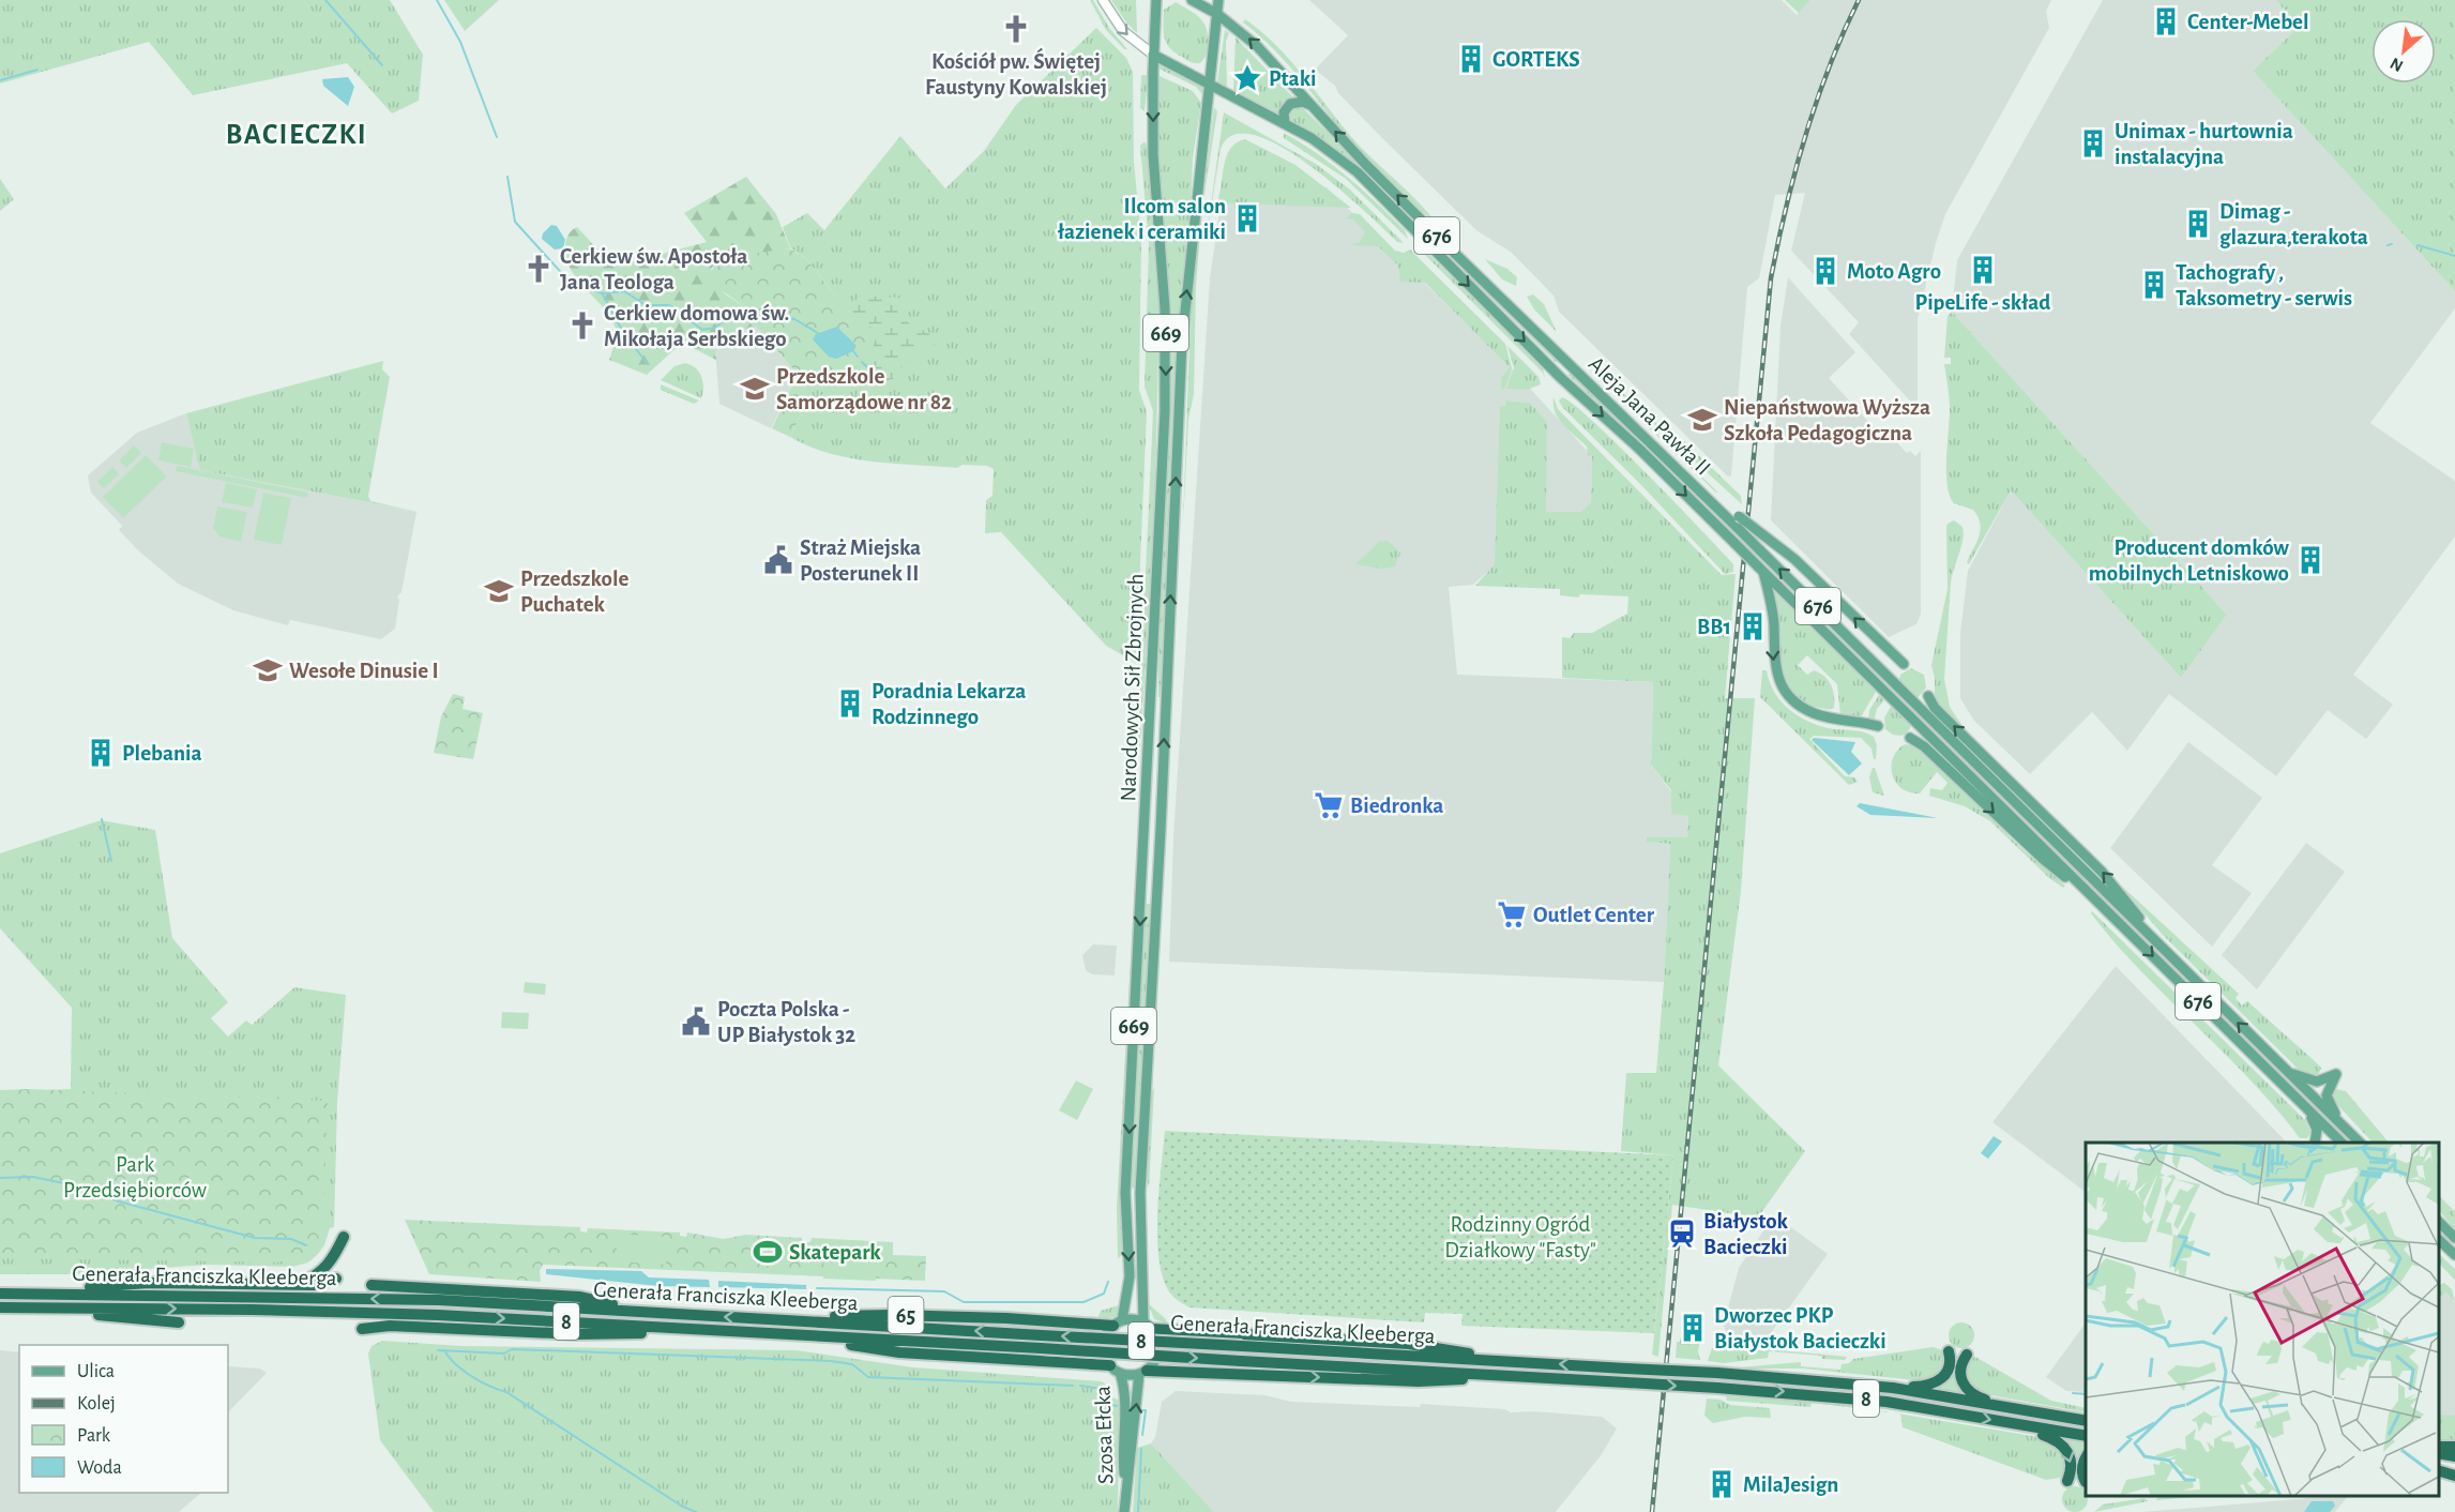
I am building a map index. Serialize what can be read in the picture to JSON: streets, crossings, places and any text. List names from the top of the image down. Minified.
{"streets":{"highway":["Generała Franciszka Kleeberga","65","8"],"main road":["676","669","Aleja Jana Pawła II","Narodowych Sił Zbrojnych","Szosa Ełcka"]},"crossings":[["676","669"],["676","Aleja Jana Pawła II"],["676","Narodowych Sił Zbrojnych"],["669","Aleja Jana Pawła II"],["669","Narodowych Sił Zbrojnych"],["Aleja Jana Pawła II","Narodowych Sił Zbrojnych"],["Narodowych Sił Zbrojnych","65"],["Narodowych Sił Zbrojnych","Szosa Ełcka"],["Generała Franciszka Kleeberga","65"],["Generała Franciszka Kleeberga","8"],["65","Szosa Ełcka"]],"districts":["BACIECZKI"],"parks":["Park Przedsiębiorców","Rodzinny Ogród Działkowy \"Fasty\""],"places":{"building":["Center-Mebel","GORTEKS","Unimax - hurtownia instalacyjna","Ilcom salon łazienek i ceramiki","Dimag - glazura,terakota","PipeLife - skład","Moto Agro","Tachografy , Taksometry - serwis","Producent domków mobilnych Letniskowo","BB1","Poradnia Lekarza Rodzinnego","Plebania","Dworzec PKP Białystok Bacieczki","MilaJesign"],"church":["Kościół pw. Świętej Faustyny Kowalskiej","Cerkiew św. Apostoła Jana Teologa","Cerkiew domowa św. Mikołaja Serbskiego"],"place":["Ptaki"],"school or university":["Przedszkole Samorządowe nr 82","Niepaństwowa Wyższa Szkoła Pedagogiczna","Przedszkole Puchatek","Wesołe Dinusie I"],"public building":["Straż Miejska Posterunek II","Poczta Polska - UP Białystok 32"],"supermarket":["Biedronka","Outlet Center"],"station":["Białystok Bacieczki"],"sports":["Skatepark"]},"legend":["Ulica","Kolej","Park","Woda"],"north":"bottom left"}
